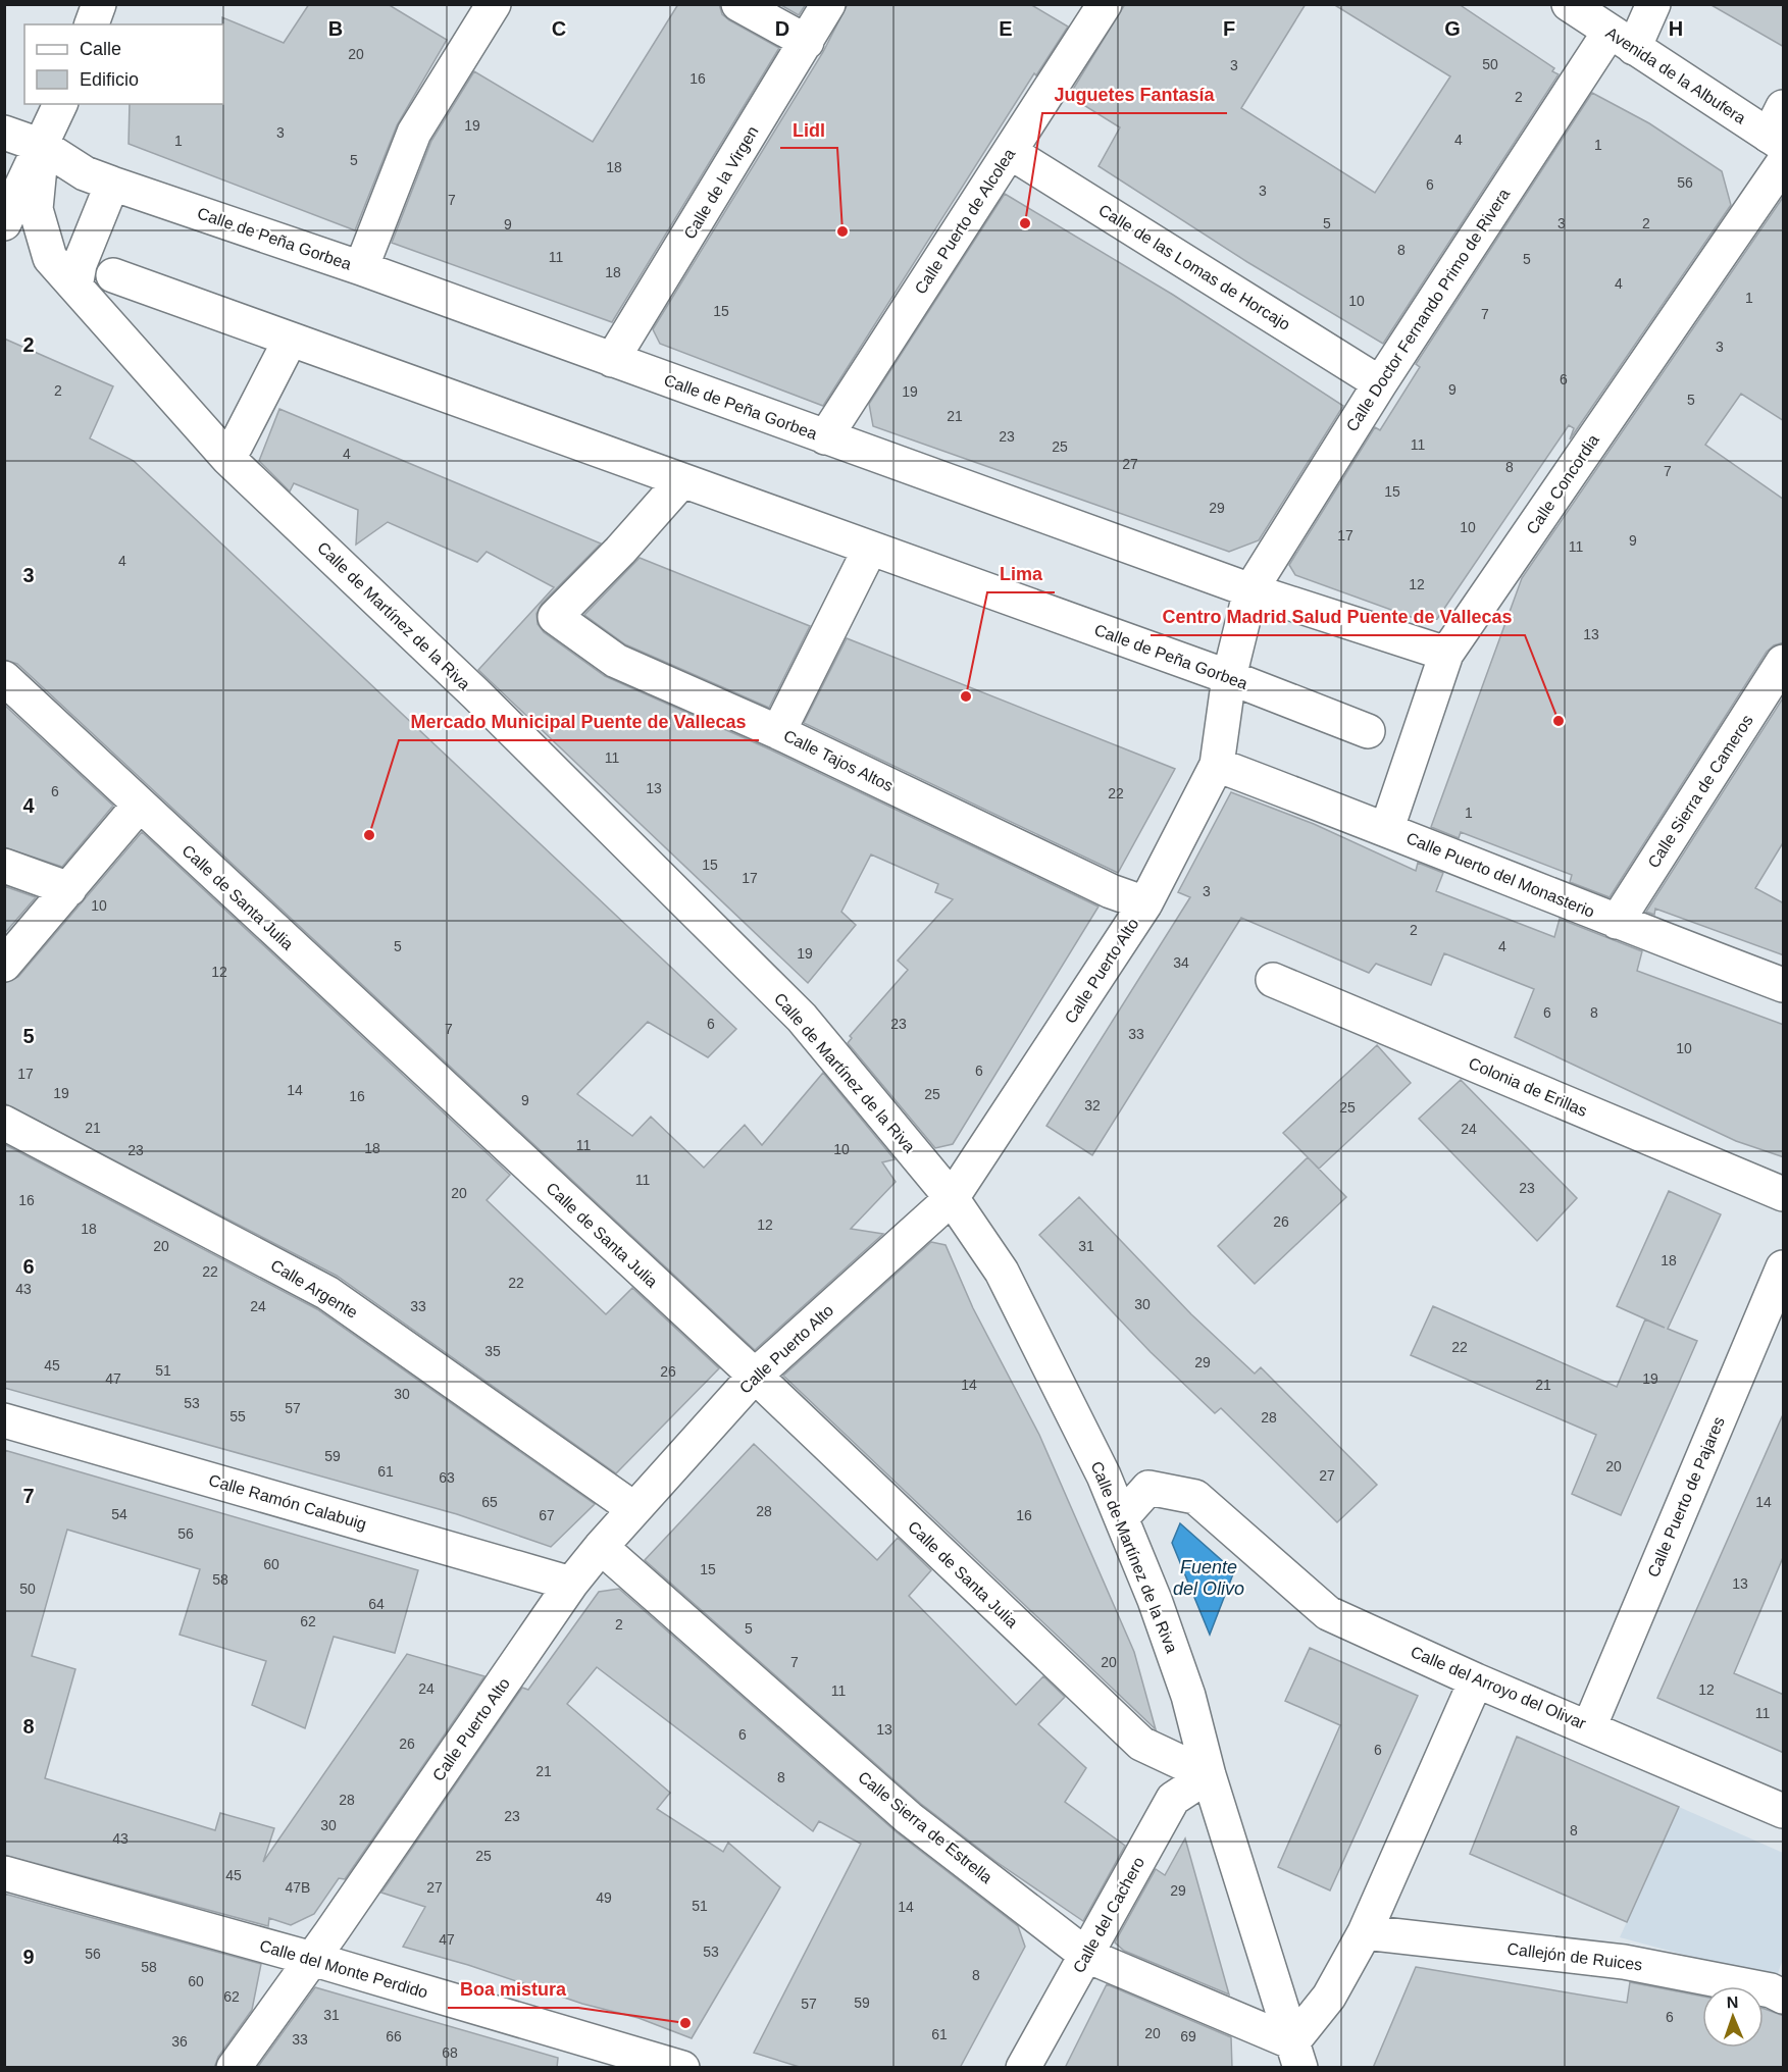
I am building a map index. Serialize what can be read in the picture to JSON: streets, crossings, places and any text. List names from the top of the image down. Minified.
{"streets":{"street":["Avenida de la Albufera","Calle de la Virgen","Calle Puerto de Alcolea","Calle de Peña Gorbea","Calle de las Lomas de Horcajo","Calle Doctor Fernando Primo de Rivera","Calle Concordia","Calle de Martínez de la Riva","Calle Tajos Altos","Calle Sierra de Cameros","Calle Puerto del Monasterio","Calle de Santa Julia","Calle Puerto Alto","Colonia de Erillas","Calle Argente","Calle Puerto de Pajares","Calle Ramón Calabuig","Calle del Arroyo del Olivar","Calle Sierra de Estrella","Calle del Cachero","Callejón de Ruices","Calle del Monte Perdido"]},"crossings":[["Avenida de la Albufera","Calle Doctor Fernando Primo de Rivera"],["Avenida de la Albufera","Calle Concordia"],["Calle de la Virgen","Calle de Peña Gorbea"],["Calle Puerto de Alcolea","Calle de Peña Gorbea"],["Calle Puerto de Alcolea","Calle de las Lomas de Horcajo"],["Calle de Peña Gorbea","Calle Doctor Fernando Primo de Rivera"],["Calle de Peña Gorbea","Calle Concordia"],["Calle de Peña Gorbea","Calle de Martínez de la Riva"],["Calle de Peña Gorbea","Calle Tajos Altos"],["Calle de Peña Gorbea","Calle Puerto Alto"],["Calle de las Lomas de Horcajo","Calle Doctor Fernando Primo de Rivera"],["Calle Doctor Fernando Primo de Rivera","Calle Puerto Alto"],["Calle Concordia","Calle Puerto del Monasterio"],["Calle de Martínez de la Riva","Calle de Santa Julia"],["Calle de Martínez de la Riva","Calle Puerto Alto"],["Calle de Martínez de la Riva","Calle del Arroyo del Olivar"],["Calle de Martínez de la Riva","Calle Sierra de Estrella"],["Calle de Martínez de la Riva","Calle del Cachero"],["Calle Tajos Altos","Calle Puerto Alto"],["Calle Sierra de Cameros","Calle Puerto del Monasterio"],["Calle Puerto del Monasterio","Calle Puerto Alto"],["Calle de Santa Julia","Calle Puerto Alto"],["Calle de Santa Julia","Calle del Cachero"],["Calle Puerto Alto","Calle Argente"],["Calle Puerto Alto","Calle Ramón Calabuig"],["Calle Puerto Alto","Calle Sierra de Estrella"],["Calle Puerto Alto","Calle del Monte Perdido"],["Calle Puerto de Pajares","Calle del Arroyo del Olivar"],["Calle Sierra de Estrella","Calle del Cachero"]],"water":["Fuente del Olivo"],"places":["Juguetes Fantasía","Lidl","Lima","Centro Madrid Salud Puente de Vallecas","Mercado Municipal Puente de Vallecas","Boa mistura"],"house_numbers":["20","50","3","16","2","19","3","4","1","1","5","18","56","6","3","7","5","3","2","9","8","11","5","18","4","1","10","15","7","3","6","9","2","19","5","21","23","11","25","4","27","8","7","15","29","10","17","9","11","4","12","13","11","13","6","22","1","15","17","3","10","2","5","4","19","34","12","6","8","6","23","7","33","10","6","17","14","19","25","16","9","32","25","21","24","11","18","10","23","11","23","20","16","26","12","18","20","31","18","22","22","43","30","24","33","22","35","29","45","51","26","47","19","14","21","30","53","57","55","28","59","20","61","27","63","65","14","28","54","67","16","56","60","15","58","13","50","64","62","2","5","7","20","24","12","11","11","13","6","26","6","21","8","28","23","30","8","43","25","45","47B","27","29","49","51","14","47","53","56","58","8","60","62","59","57","31","6","20","61","66","69","33","36","68"],"legend":["Calle","Edificio"],"north":"top","grid":{"columns":["B","C","D","E","F","G","H"],"rows":["2","3","4","5","6","7","8","9"]}}
